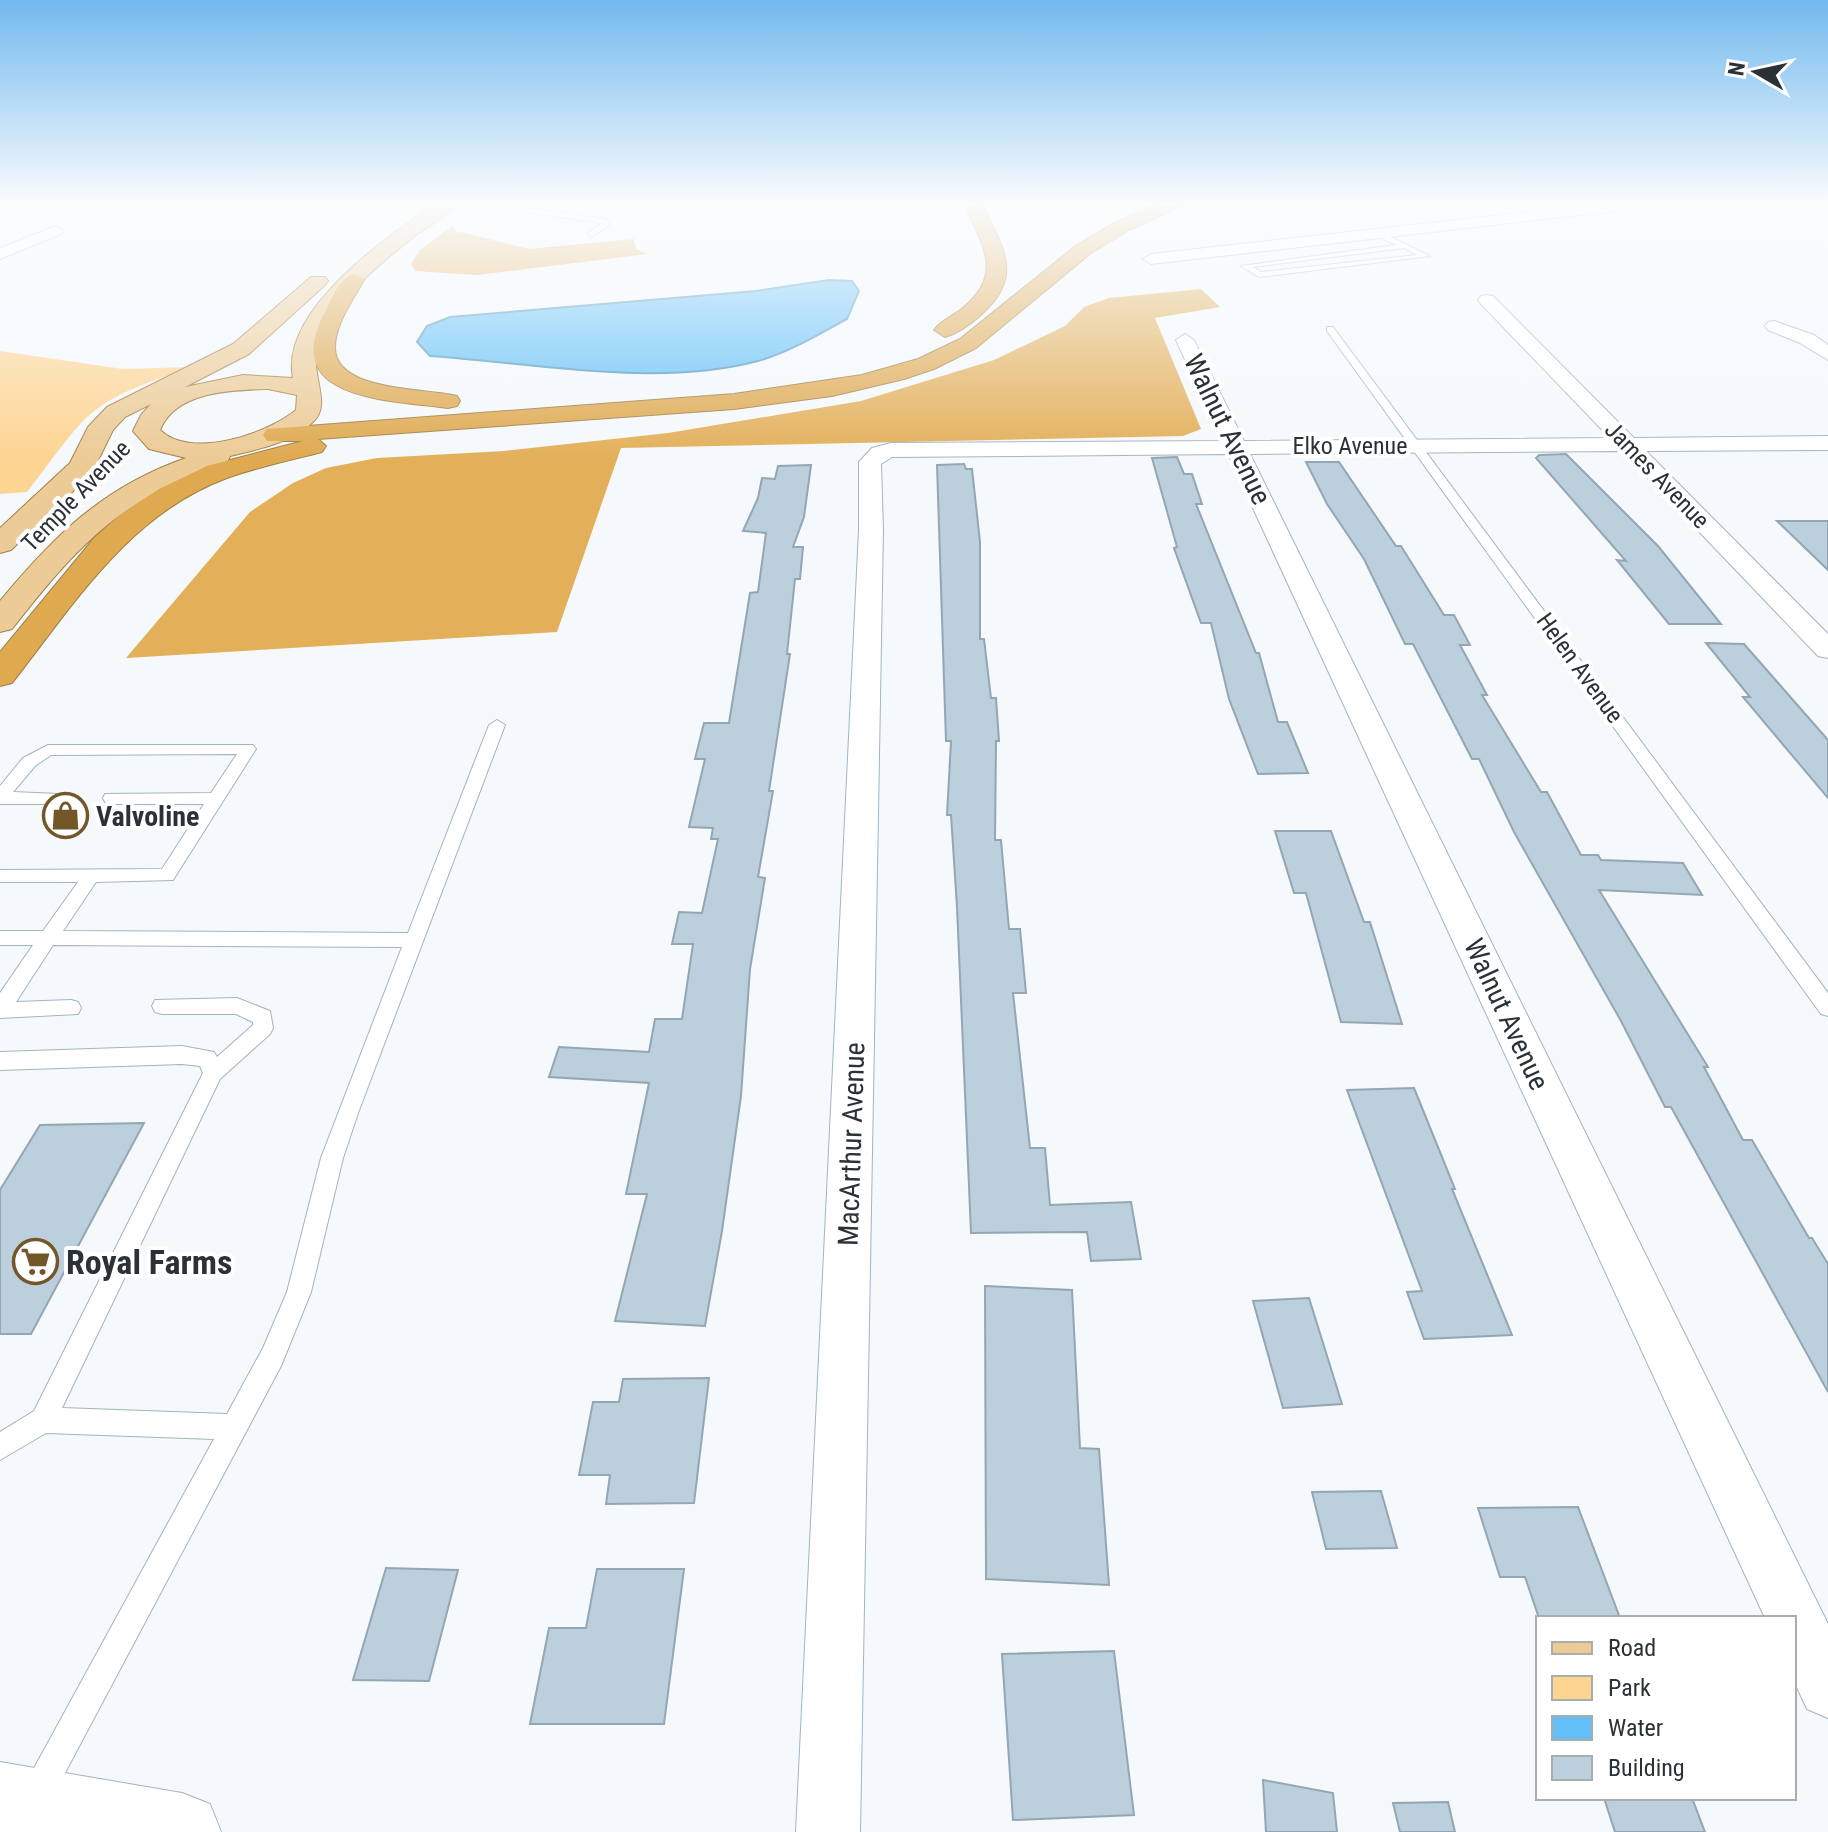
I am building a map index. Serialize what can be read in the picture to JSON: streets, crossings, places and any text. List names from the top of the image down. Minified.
{"streets":{"main road":["Temple Avenue"],"street":["Walnut Avenue","Elko Avenue","James Avenue","MacArthur Avenue"],"lane":["Helen Avenue"]},"crossings":[["Walnut Avenue","Elko Avenue"],["Elko Avenue","James Avenue"],["Elko Avenue","Helen Avenue"],["Elko Avenue","MacArthur Avenue"]],"places":{"shop":["Valvoline"],"supermarket":["Royal Farms"]},"legend":["Road","Park","Water","Building"],"north":"left"}
